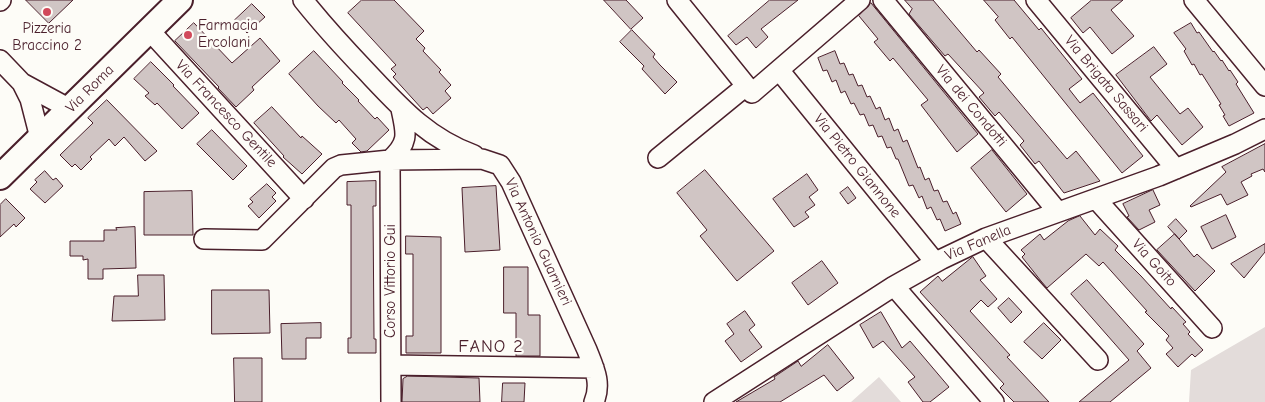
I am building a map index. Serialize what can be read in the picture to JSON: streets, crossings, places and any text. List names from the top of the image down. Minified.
{"streets":{"main road":["Via Roma"],"street":["Via Brigata Sassari","Via dei Condotti","Via Francesco Gentile","Via Pietro Giannone","Via Antonio Guarnieri","Via Fanella","Via Goito","Corso Vittorio Gui"]},"crossings":[["Via Brigata Sassari","Via Fanella"],["Via Roma","Via Francesco Gentile"],["Via dei Condotti","Via Fanella"],["Via Francesco Gentile","Via Antonio Guarnieri"],["Via Pietro Giannone","Via Fanella"],["Via Antonio Guarnieri","Corso Vittorio Gui"],["Via Fanella","Via Goito"]],"districts":["FANO 2"],"places":["Pizzeria Braccino 2","Farmacia Ercolani"]}
